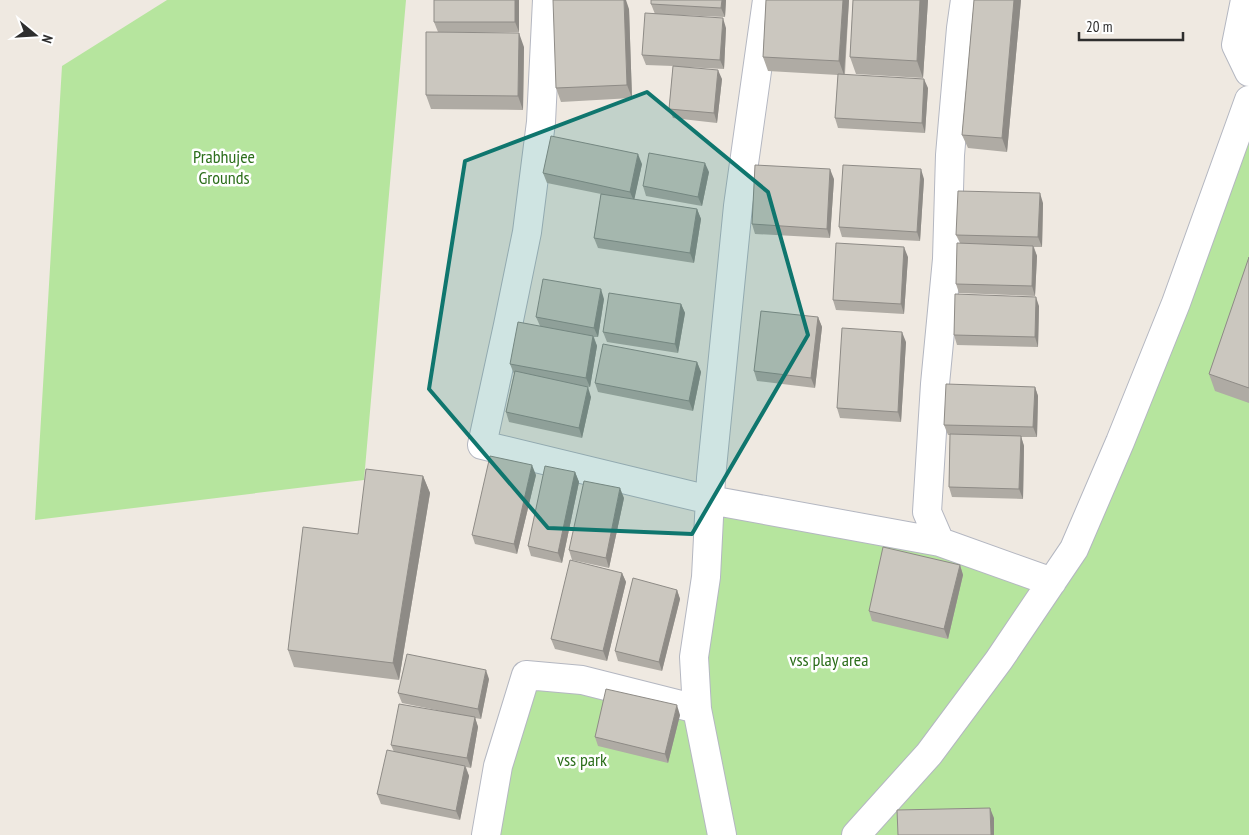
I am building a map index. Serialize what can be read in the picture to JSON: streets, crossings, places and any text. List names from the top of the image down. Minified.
{"parks":["Prabhujee Grounds","vss play area","vss park"],"scale_bar":"20 m","north":"right"}
